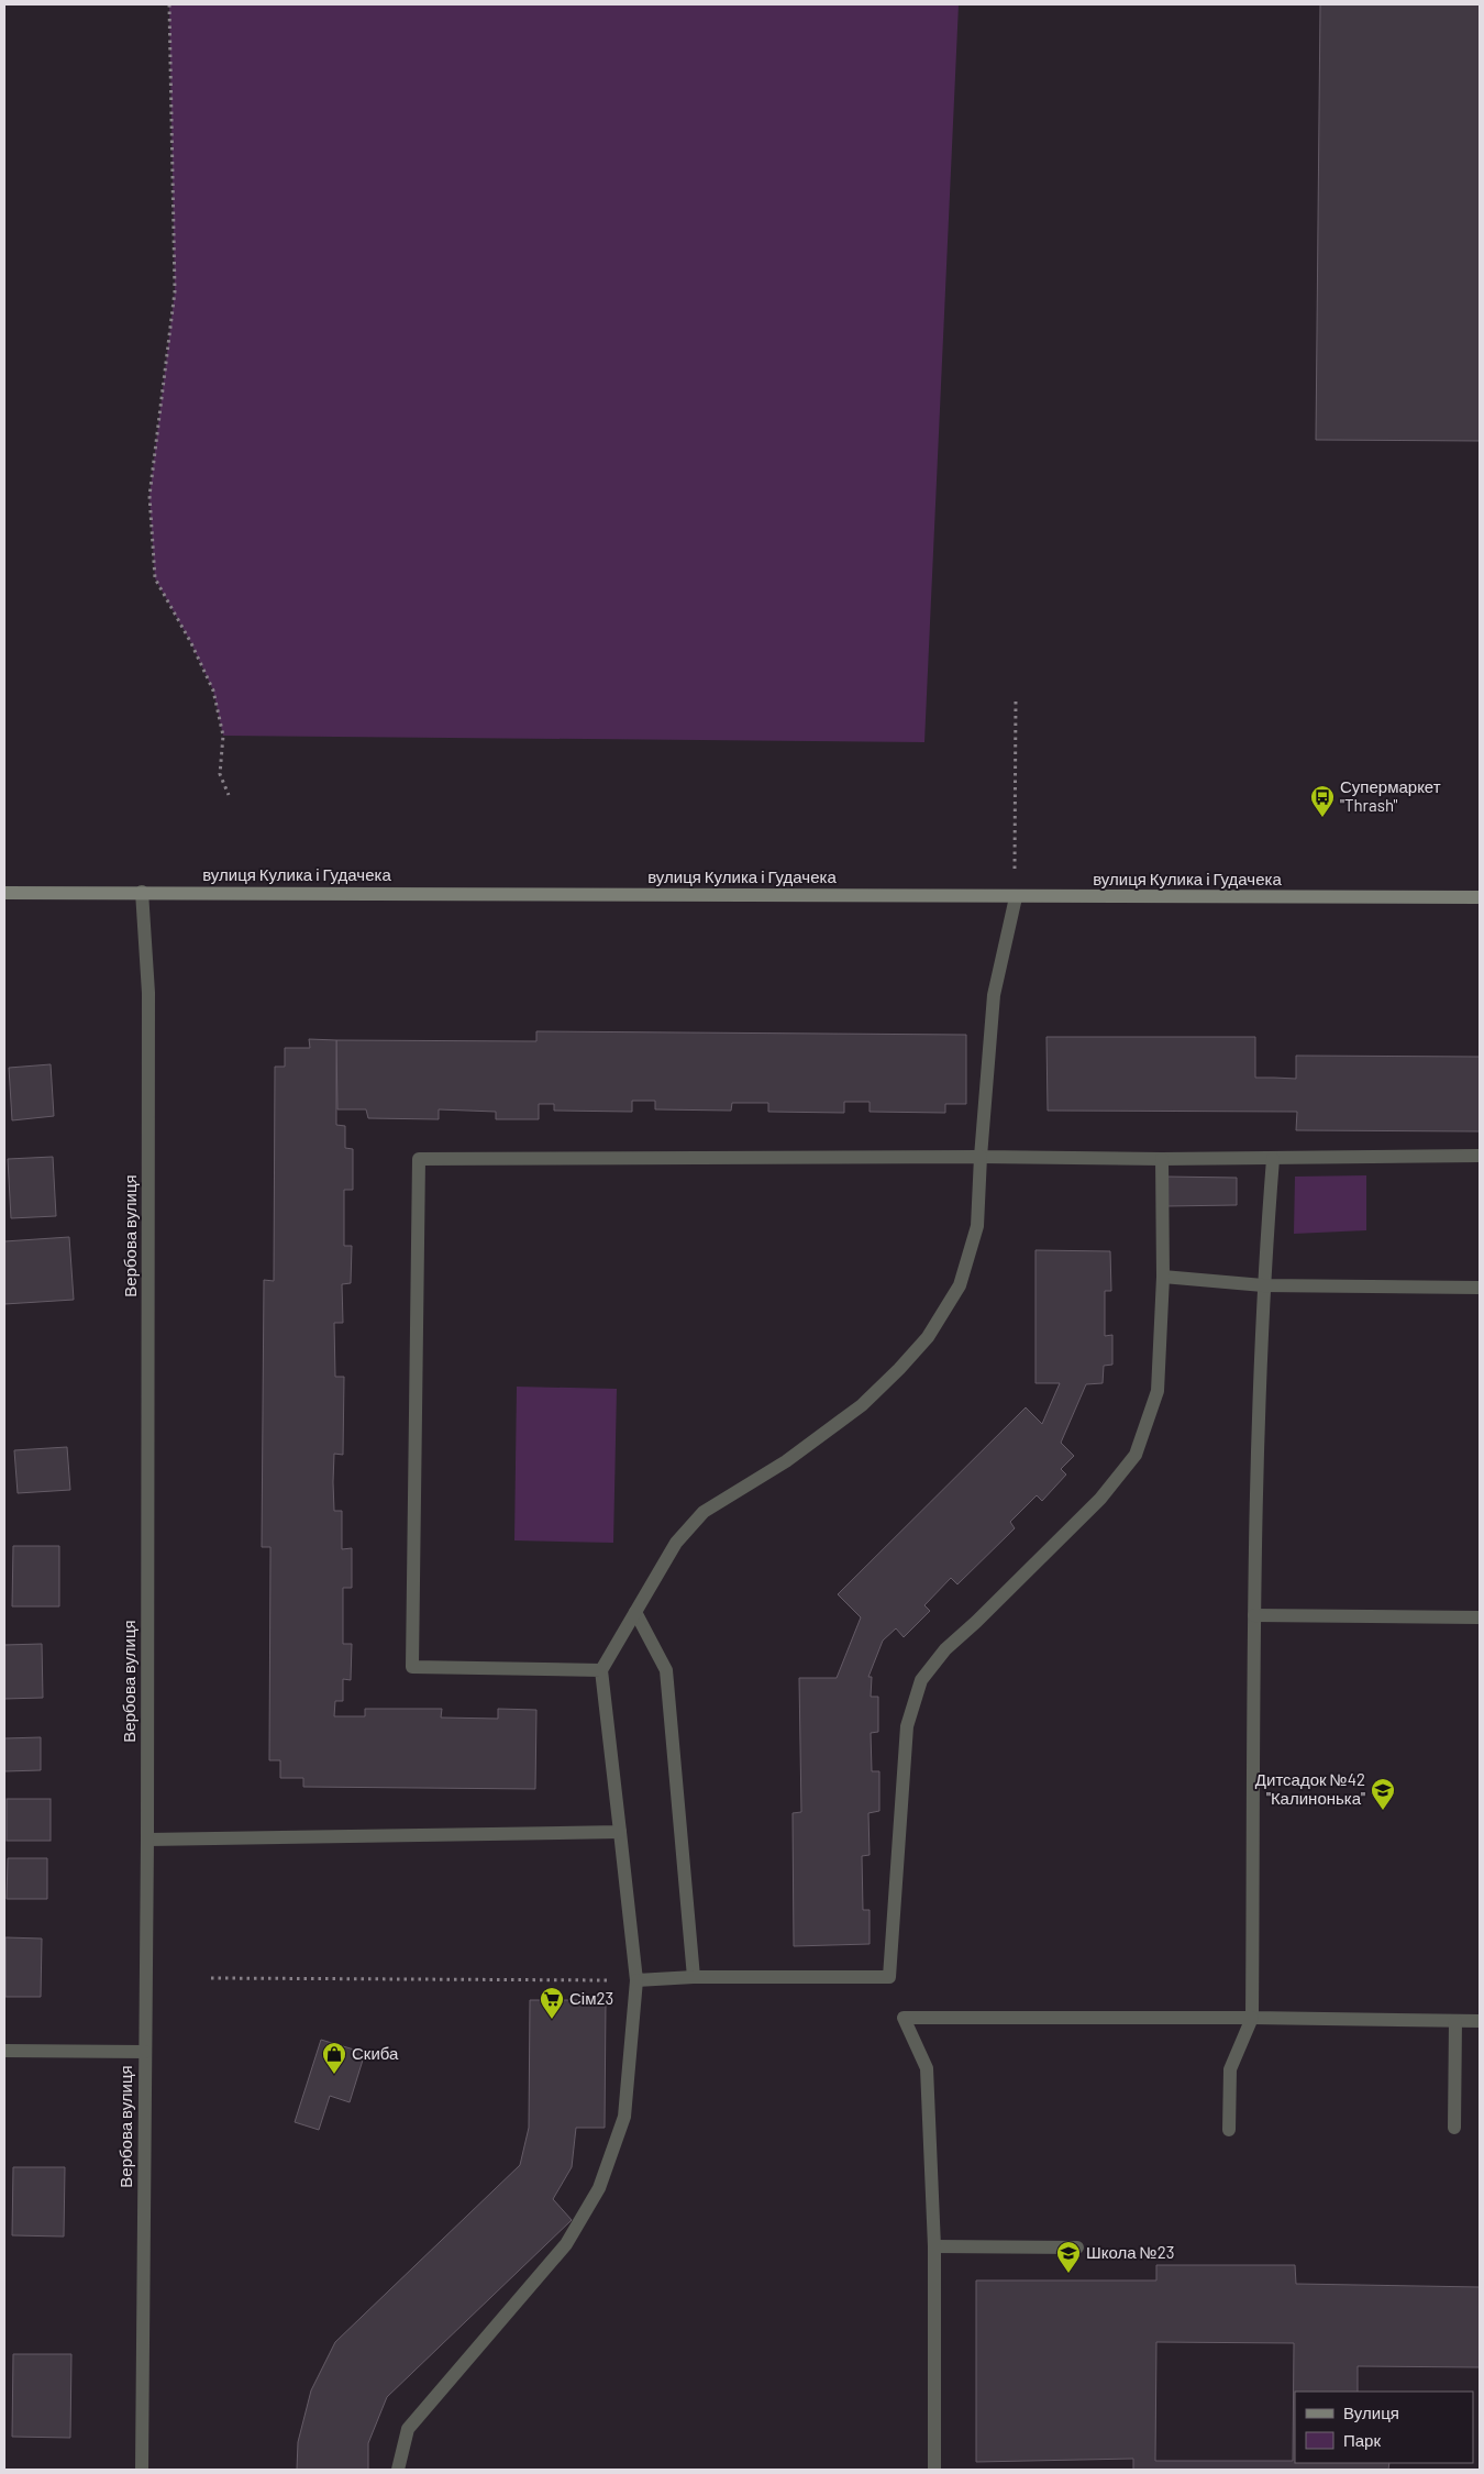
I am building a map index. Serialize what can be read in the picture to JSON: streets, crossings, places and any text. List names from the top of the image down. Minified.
{"streets":{"main road":["вулиця Кулика і Гудачека"],"street":["Вербова вулиця"]},"crossings":[["вулиця Кулика і Гудачека","Вербова вулиця"]],"places":{"bus stop":["Супермаркет \"Thrash\""],"school or university":["Дитсадок №42 \"Калинонька\"","Школа №23"],"supermarket":["Сім23"],"shop":["Скиба"]},"legend":["Вулиця","Парк"]}
